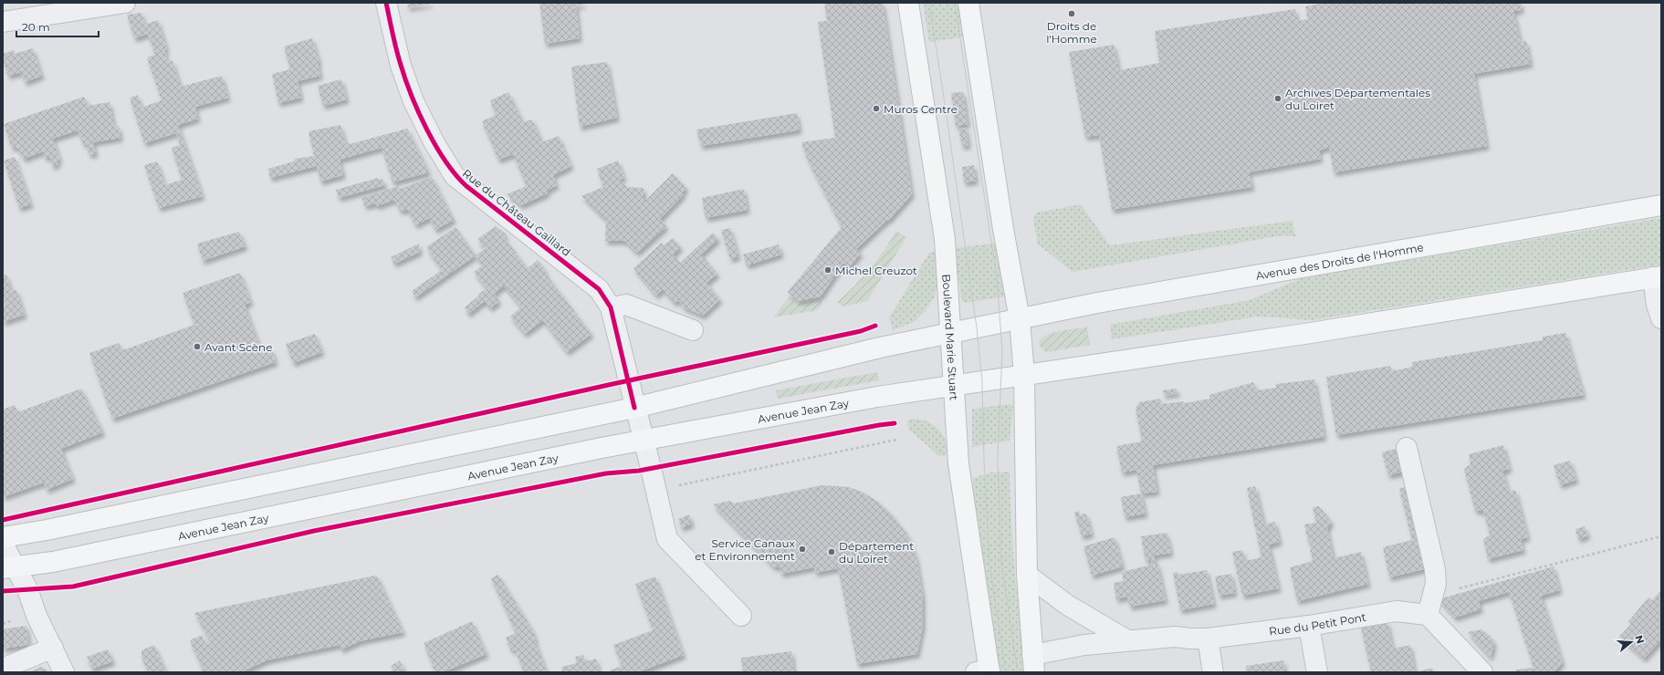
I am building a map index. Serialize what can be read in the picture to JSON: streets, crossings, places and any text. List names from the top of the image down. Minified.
{"streets":{"main road":["Avenue des Droits de l'Homme","Boulevard Marie Stuart","Avenue Jean Zay"],"street":["Rue du Château Gaillard","Rue du Petit Pont"]},"crossings":[["Rue du Château Gaillard","Avenue Jean Zay"],["Boulevard Marie Stuart","Avenue Jean Zay"]],"places":["Droits de l'Homme","Archives Départementales du Loiret","Muros Centre","Michel Creuzot","Avant Scène","Service Canaux et Environnement","Département du Loiret"],"scale_bar":"20 m","north":"right"}
